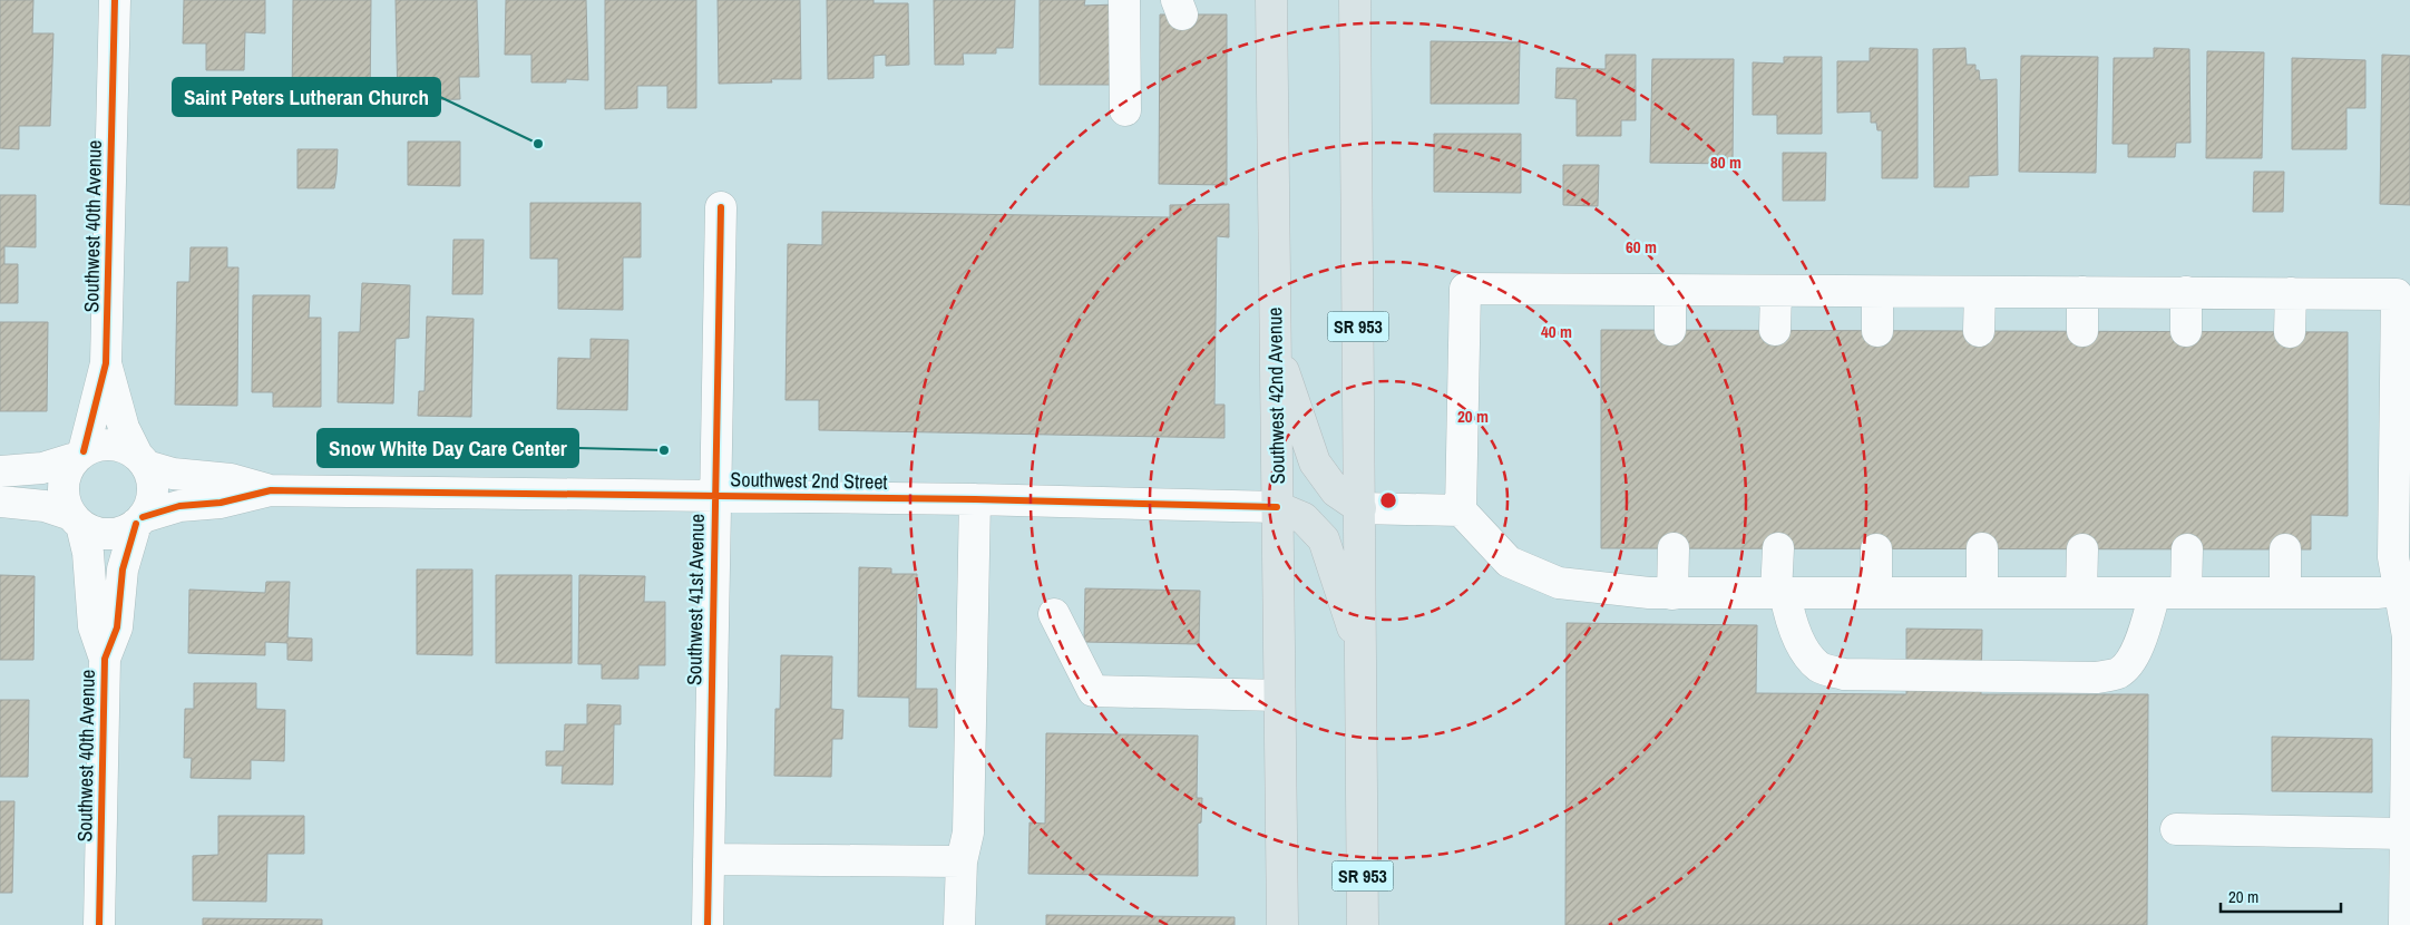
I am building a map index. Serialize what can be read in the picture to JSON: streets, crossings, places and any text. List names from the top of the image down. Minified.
{"streets":{"main road":["SR 953","Southwest 42nd Avenue"],"street":["Southwest 40th Avenue","Southwest 2nd Street","Southwest 41st Avenue"]},"crossings":[["Southwest 40th Avenue","Southwest 2nd Street"],["Southwest 42nd Avenue","Southwest 2nd Street"],["Southwest 2nd Street","Southwest 41st Avenue"]],"places":["Saint Peters Lutheran Church","Snow White Day Care Center"],"scale_bar":"20 m","rings":["80 m","60 m","40 m","20 m"]}
